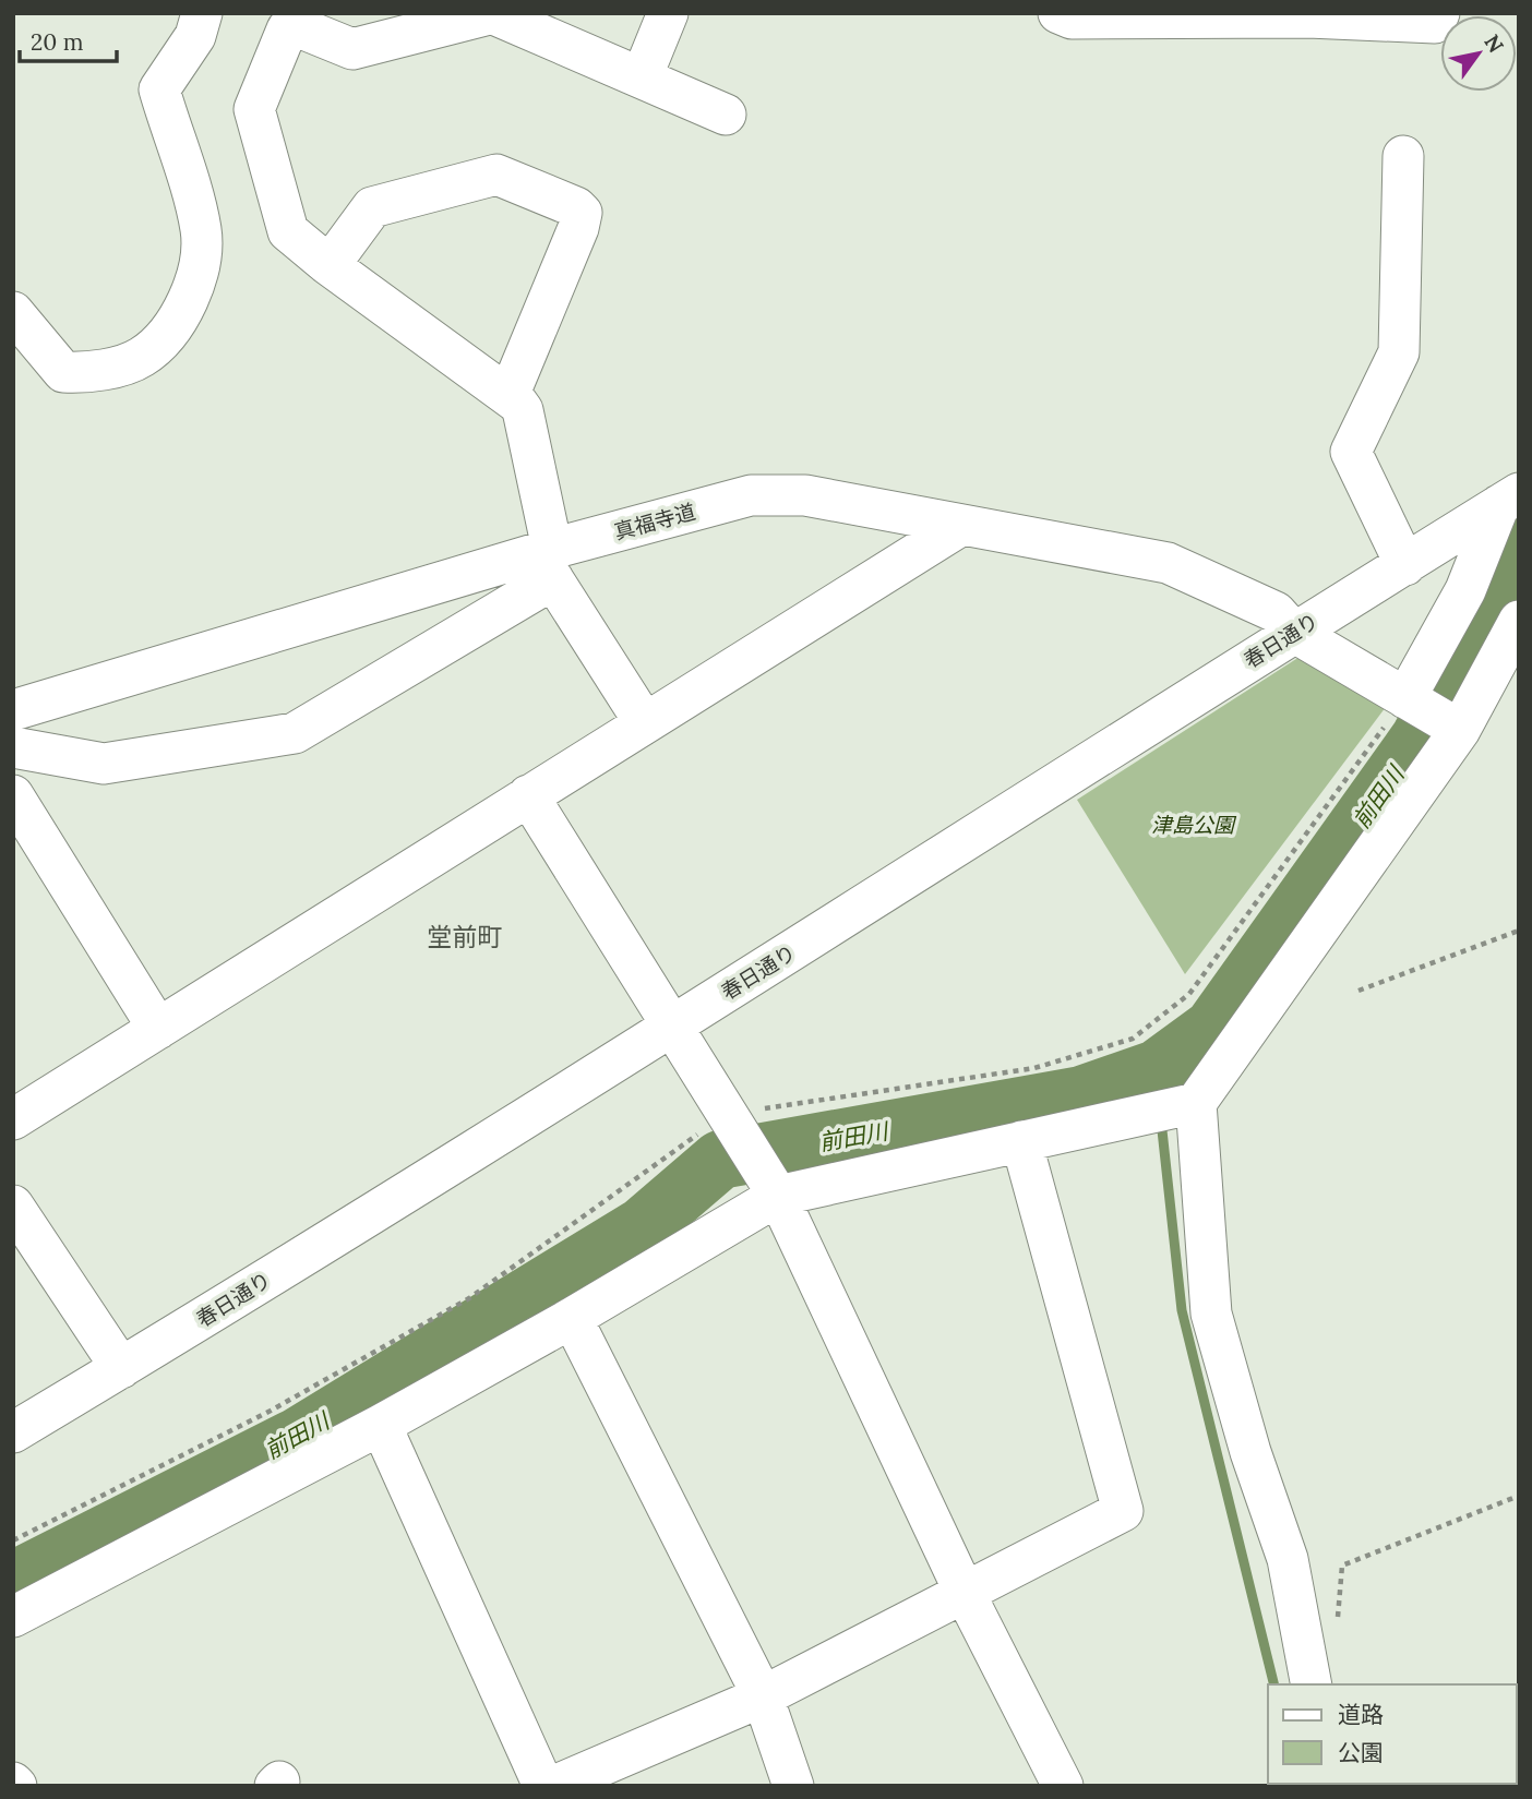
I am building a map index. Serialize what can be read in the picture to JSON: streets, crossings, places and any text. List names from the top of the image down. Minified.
{"streets":{"street":["真福寺道","春日通り"]},"crossings":[["真福寺道","春日通り"]],"districts":["堂前町"],"water":["前田川"],"parks":["津島公園"],"legend":["道路","公園"],"scale_bar":"20 m","north":"top right"}
